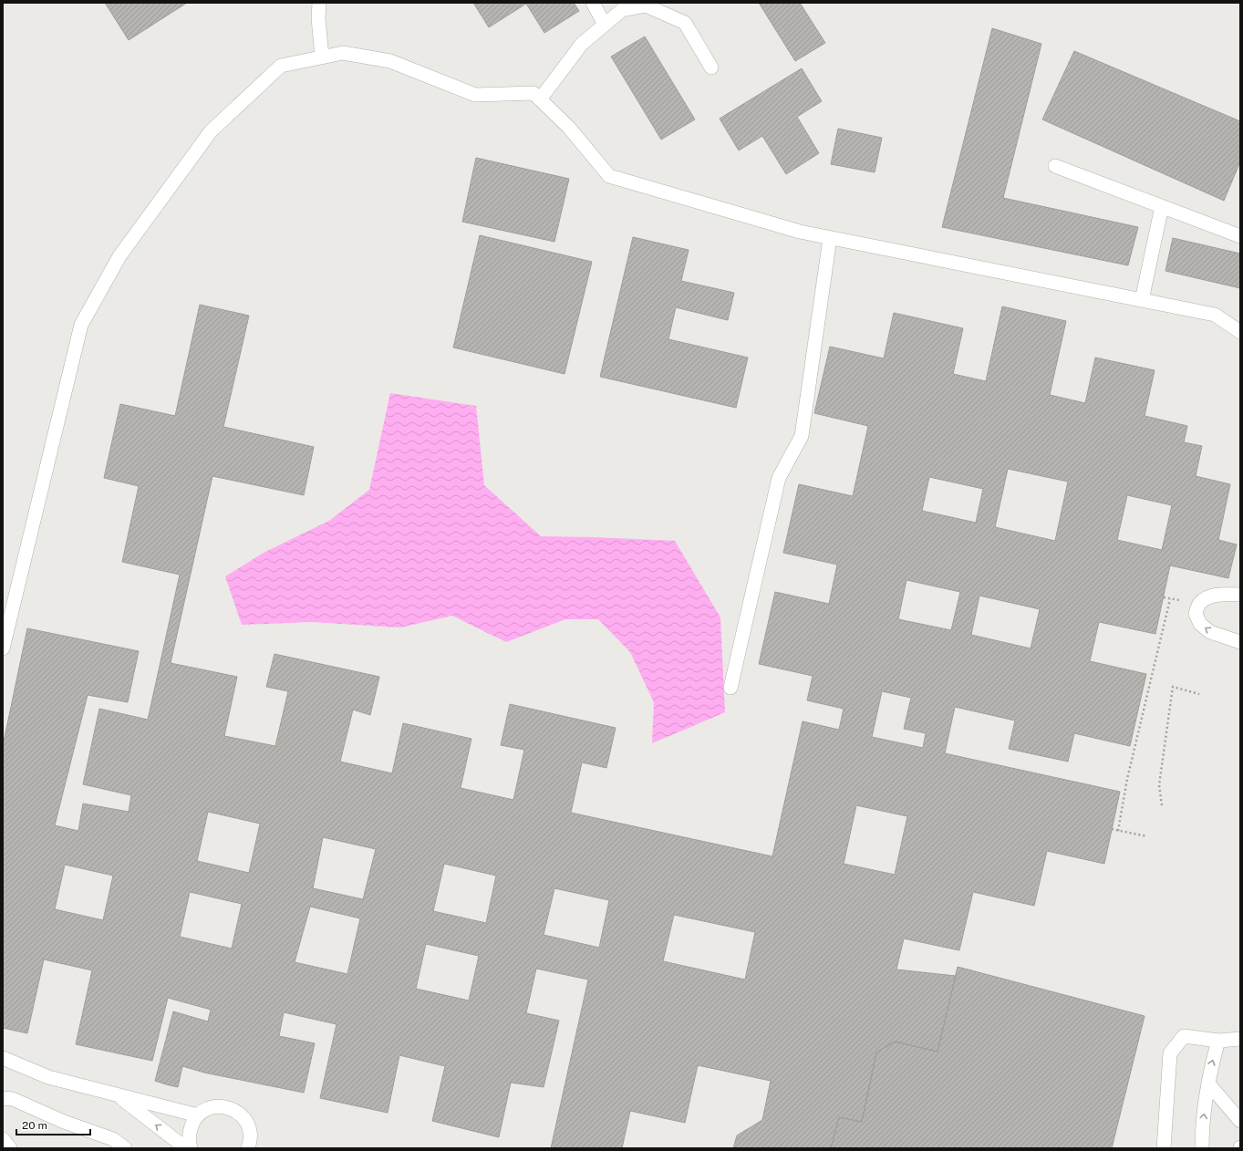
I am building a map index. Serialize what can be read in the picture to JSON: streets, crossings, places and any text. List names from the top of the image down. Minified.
{"scale_bar":"20 m"}
